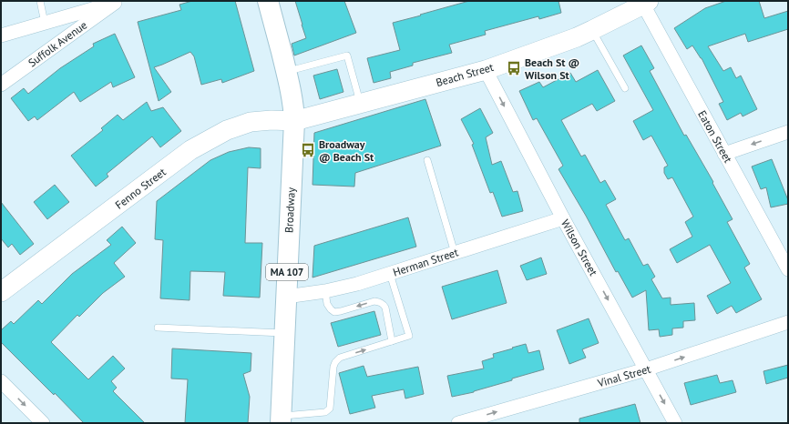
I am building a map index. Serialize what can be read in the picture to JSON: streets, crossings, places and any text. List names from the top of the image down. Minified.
{"streets":{"main road":["Broadway","MA 107"],"street":["Suffolk Avenue","Beach Street","Eaton Street","Fenno Street","Wilson Street","Herman Street","Vinal Street"]},"crossings":[["Beach Street","Eaton Street"],["Beach Street","Fenno Street"],["Beach Street","Broadway"],["Beach Street","Wilson Street"],["Fenno Street","Broadway"],["Broadway","Herman Street"],["Wilson Street","Herman Street"],["Wilson Street","Vinal Street"]],"one_way":["Wilson Street","Vinal Street"],"places":{"bus stop":["Beach St @ Wilson St","Broadway @ Beach St"]}}
